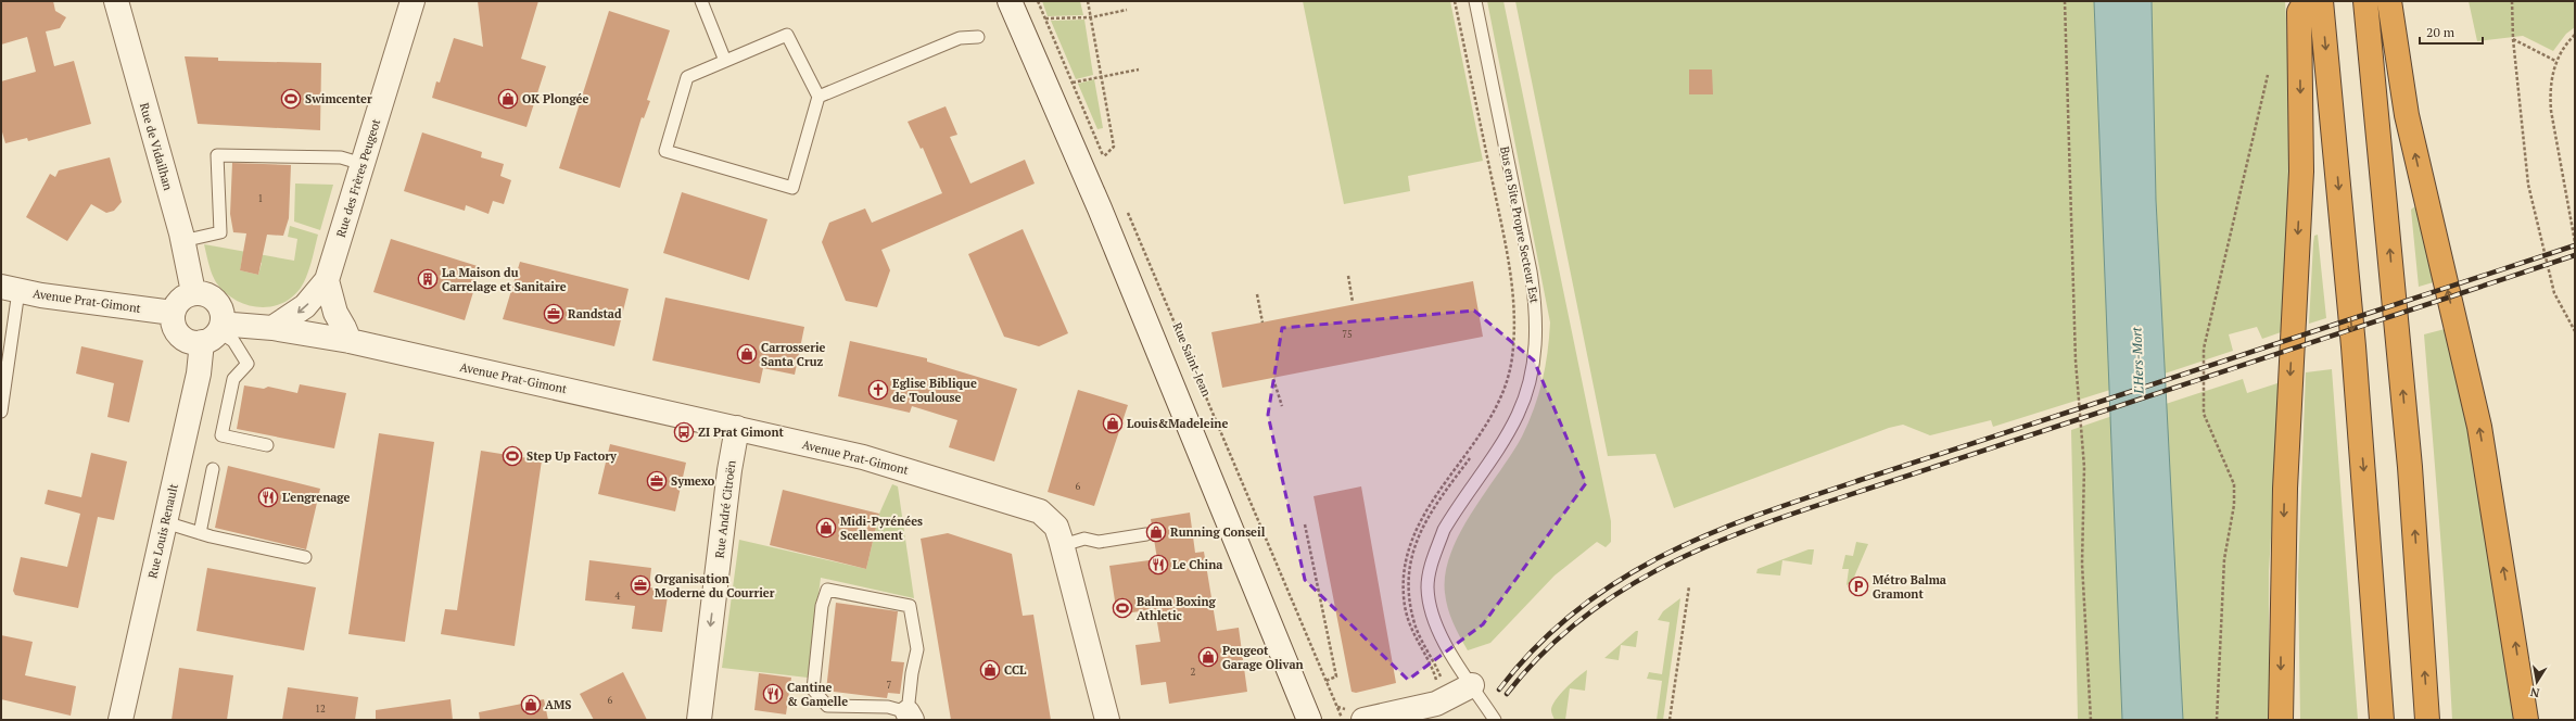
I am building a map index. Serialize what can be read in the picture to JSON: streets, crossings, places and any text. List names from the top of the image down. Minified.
{"streets":{"street":["Rue de Vidailhan","Rue des Frères Peugeot","Avenue Prat-Gimont","Rue André Citroën","Rue Louis Renault"],"lane":["Bus en Site Propre Secteur Est"],"path":["Rue Saint-Jean"]},"crossings":[["Rue de Vidailhan","Avenue Prat-Gimont"],["Rue de Vidailhan","Rue Louis Renault"],["Rue des Frères Peugeot","Avenue Prat-Gimont"],["Avenue Prat-Gimont","Rue André Citroën"],["Avenue Prat-Gimont","Rue Louis Renault"]],"one_way":["Rue André Citroën"],"water":["L'Hers-Mort"],"places":{"sports":["Swimcenter","Step Up Factory","Balma Boxing Athletic"],"shop":["OK Plongée","Carrosserie Santa Cruz","Louis&Madeleine","Midi-Pyrénées Scellement","Running Conseil","Peugeot Garage Olivan","CCL","AMS"],"building":["La Maison du Carrelage et Sanitaire"],"office":["Randstad","Symexo","Organisation Moderne du Courrier"],"church":["Eglise Biblique de Toulouse"],"bus stop":["ZI Prat Gimont"],"restaurant":["L'engrenage","Le China","Cantine & Gamelle"],"parking":["Métro Balma Gramont"]},"house_numbers":["1","75","6","4","2","7","6","12"],"scale_bar":"20 m","north":"bottom"}
